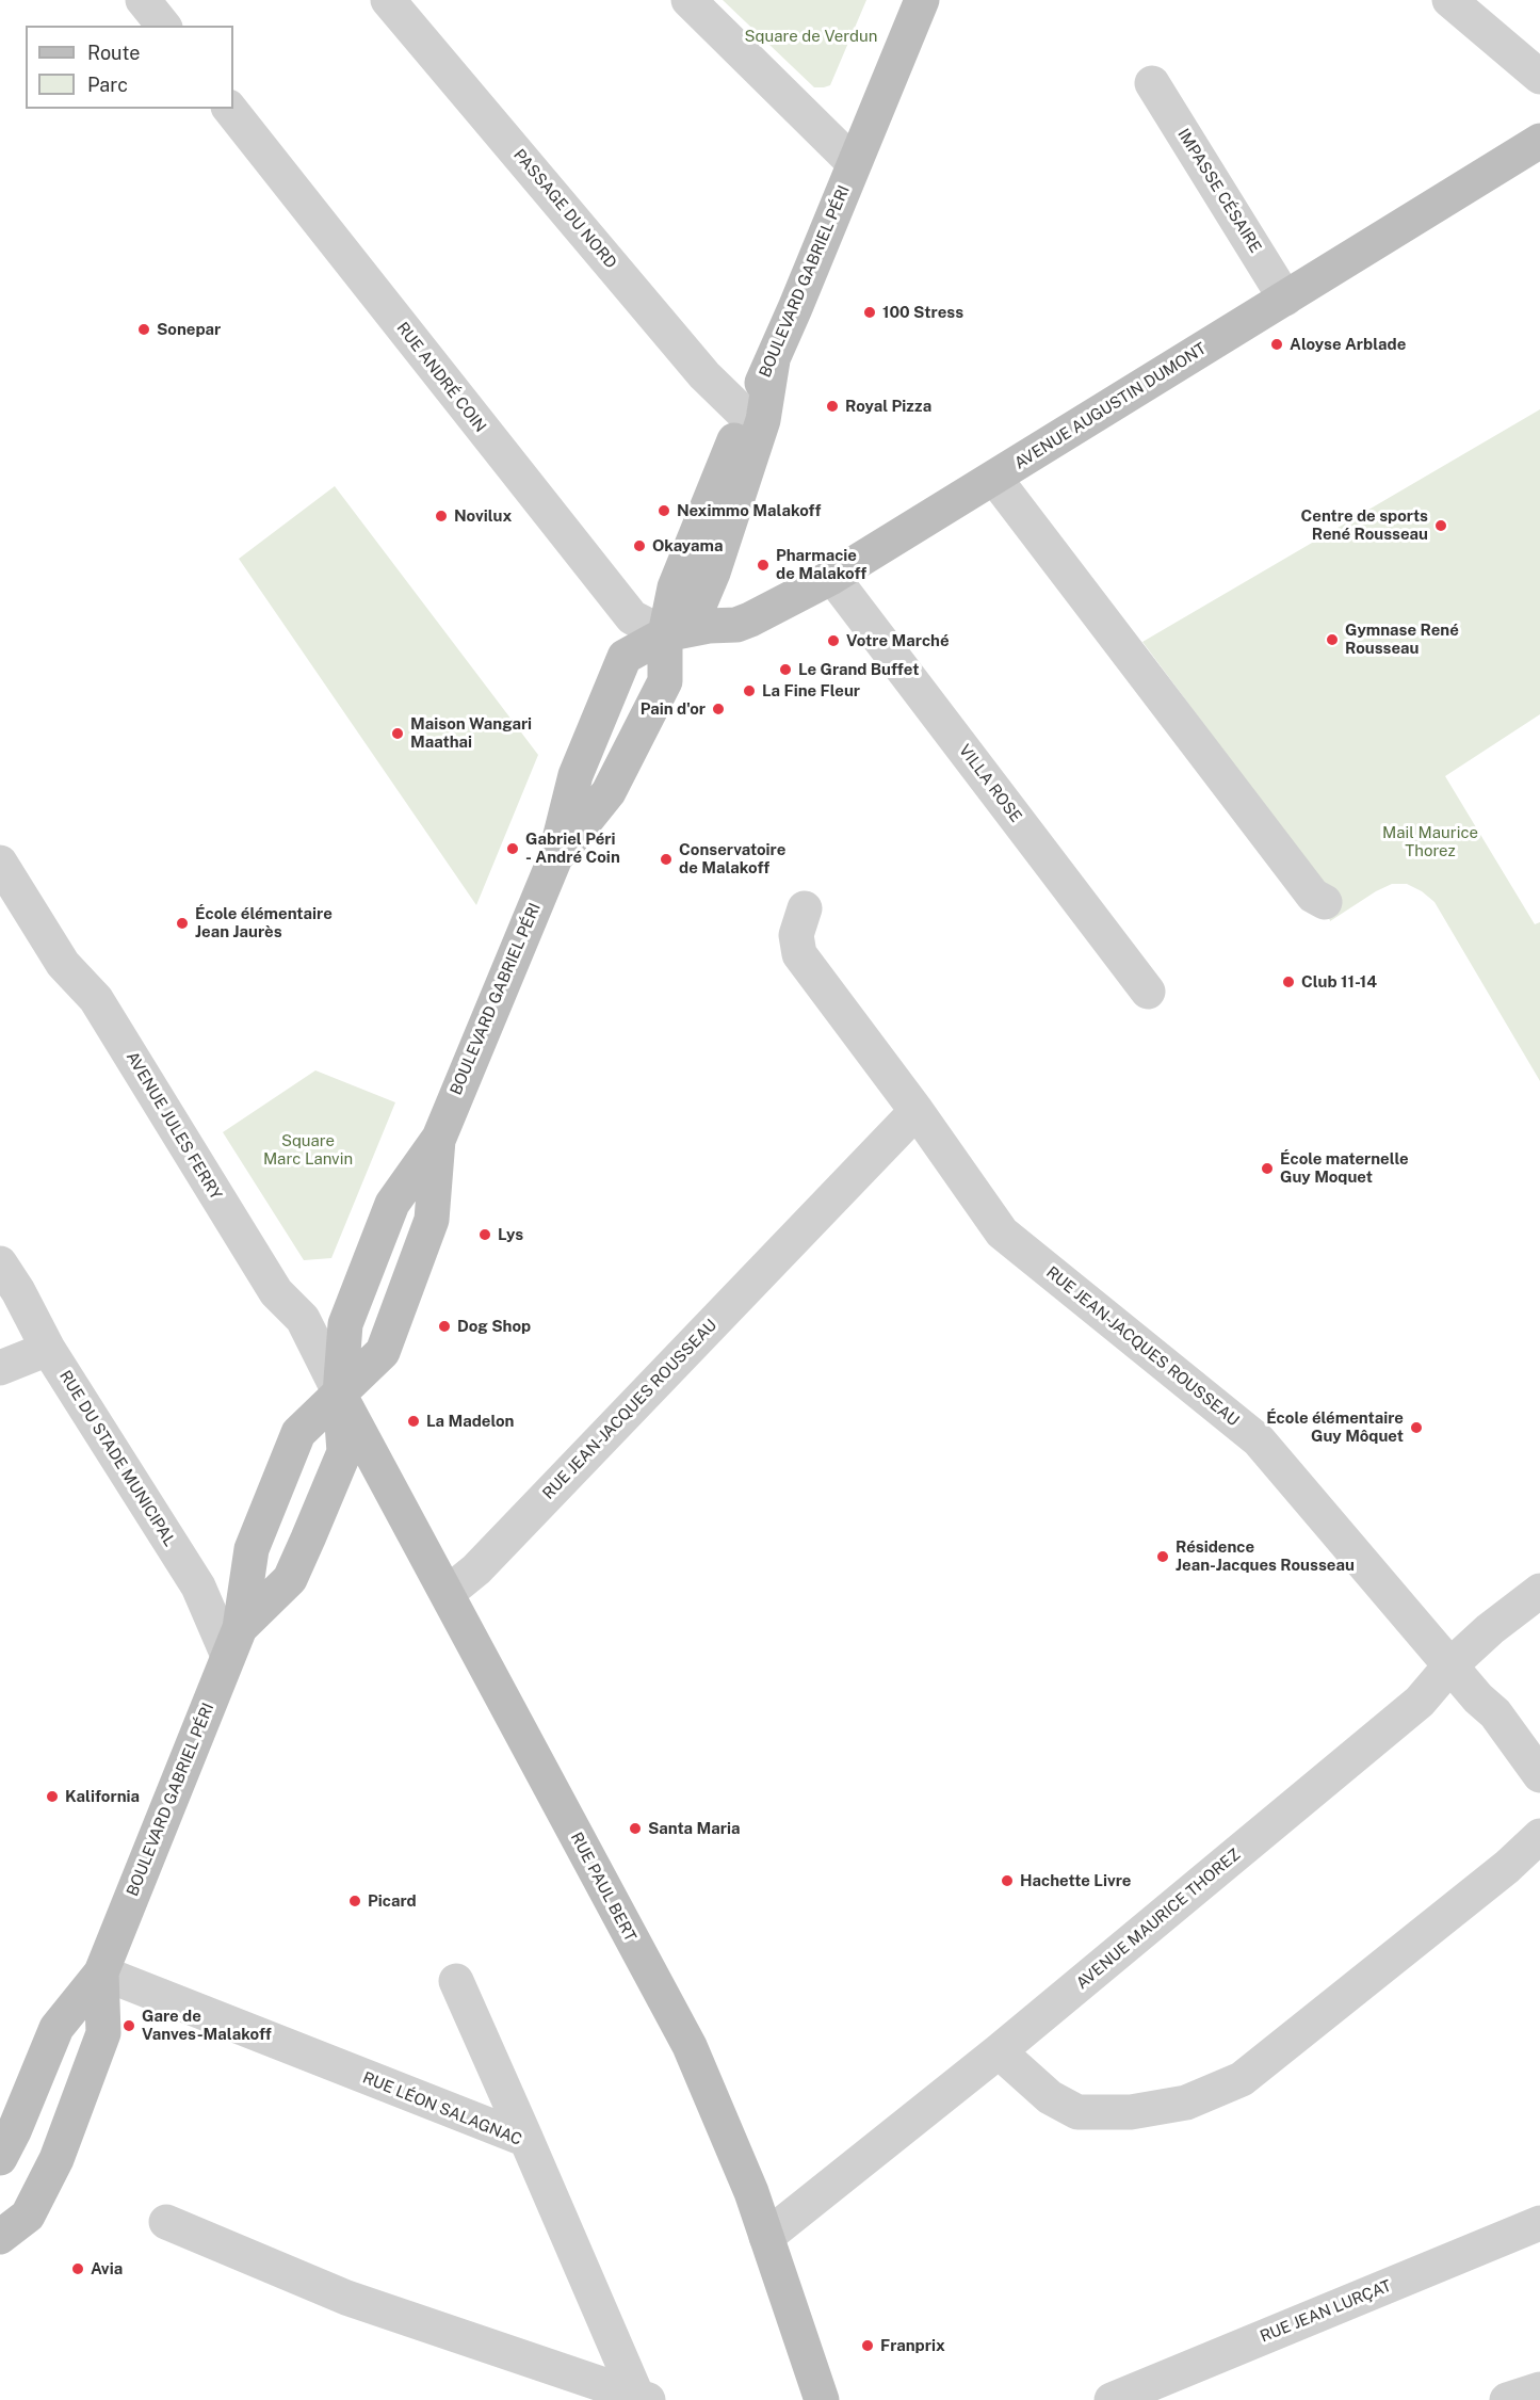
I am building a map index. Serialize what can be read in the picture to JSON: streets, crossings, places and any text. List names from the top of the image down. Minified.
{"streets":{"main road":["BOULEVARD GABRIEL PÉRI","AVENUE AUGUSTIN DUMONT","RUE PAUL BERT"],"street":["IMPASSE CÉSAIRE","PASSAGE DU NORD","RUE ANDRÉ COIN","VILLA ROSE","AVENUE JULES FERRY","RUE JEAN-JACQUES ROUSSEAU","RUE DU STADE MUNICIPAL","AVENUE MAURICE THOREZ","RUE LÉON SALAGNAC","RUE JEAN LURÇAT"]},"crossings":[["IMPASSE CÉSAIRE","AVENUE AUGUSTIN DUMONT"],["PASSAGE DU NORD","BOULEVARD GABRIEL PÉRI"],["BOULEVARD GABRIEL PÉRI","RUE ANDRÉ COIN"],["BOULEVARD GABRIEL PÉRI","AVENUE AUGUSTIN DUMONT"],["BOULEVARD GABRIEL PÉRI","AVENUE JULES FERRY"],["BOULEVARD GABRIEL PÉRI","RUE DU STADE MUNICIPAL"],["BOULEVARD GABRIEL PÉRI","RUE PAUL BERT"],["BOULEVARD GABRIEL PÉRI","RUE LÉON SALAGNAC"],["RUE ANDRÉ COIN","AVENUE AUGUSTIN DUMONT"],["AVENUE AUGUSTIN DUMONT","VILLA ROSE"],["AVENUE JULES FERRY","RUE PAUL BERT"],["RUE JEAN-JACQUES ROUSSEAU","RUE PAUL BERT"],["RUE JEAN-JACQUES ROUSSEAU","AVENUE MAURICE THOREZ"],["RUE PAUL BERT","AVENUE MAURICE THOREZ"]],"parks":["Square de Verdun","Mail Maurice Thorez","Square Marc Lanvin"],"places":["100 Stress","Sonepar","Aloyse Arblade","Royal Pizza","Neximmo Malakoff","Novilux","Centre de sports René Rousseau","Okayama","Pharmacie de Malakoff","Gymnase René Rousseau","Votre Marché","Le Grand Buffet","La Fine Fleur","Pain d'or","Maison Wangari Maathai","Gabriel Péri - André Coin","Conservatoire de Malakoff","École élémentaire Jean Jaurès","Club 11-14","École maternelle Guy Moquet","Lys","Dog Shop","La Madelon","École élémentaire Guy Môquet","Résidence Jean-Jacques Rousseau","Kalifornia","Santa Maria","Hachette Livre","Picard","Gare de Vanves-Malakoff","Avia","Franprix"],"legend":["Route","Parc"]}
